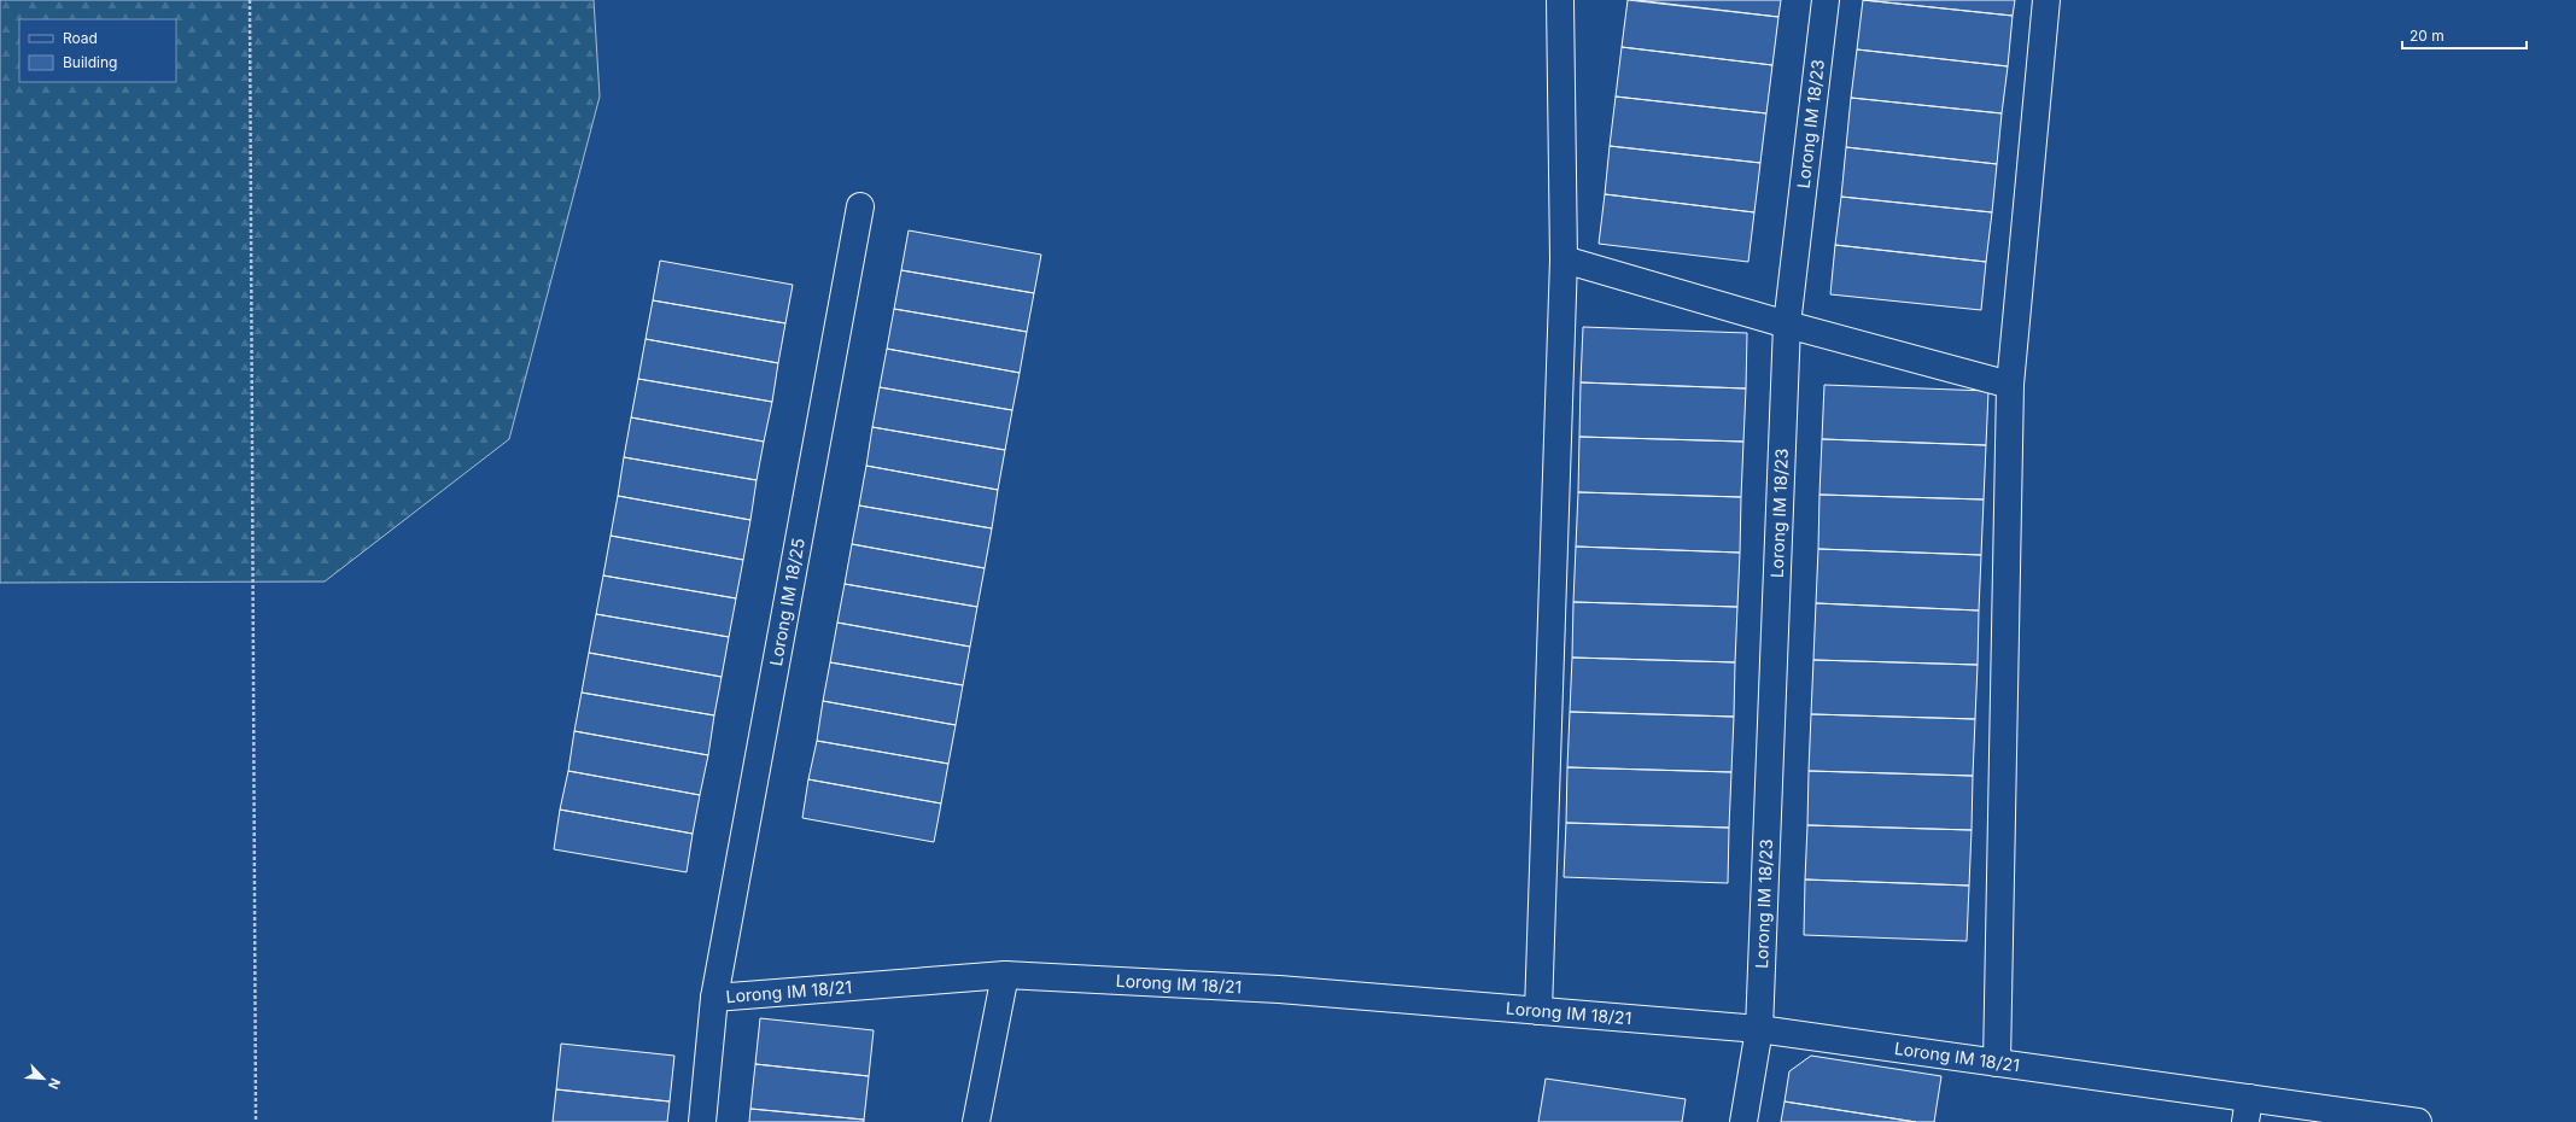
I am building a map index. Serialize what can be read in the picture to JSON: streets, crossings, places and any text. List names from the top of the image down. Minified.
{"streets":{"street":["Lorong IM 18/23","Lorong IM 18/25","Lorong IM 18/21"]},"crossings":[["Lorong IM 18/23","Lorong IM 18/21"],["Lorong IM 18/25","Lorong IM 18/21"]],"legend":["Road","Building"],"scale_bar":"20 m","north":"bottom right"}
